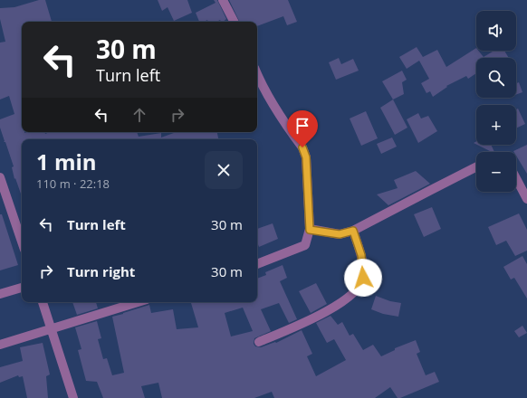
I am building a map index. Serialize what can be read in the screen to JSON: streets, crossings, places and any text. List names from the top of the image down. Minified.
{"page":{"map_buttons":["+","−"],"turn":["30 m","Turn left"],"heading":["1 min","110 m · 22:18"],"list":[{"name":"Turn left","value":"30 m"},{"name":"Turn right","value":"30 m"}]}}
